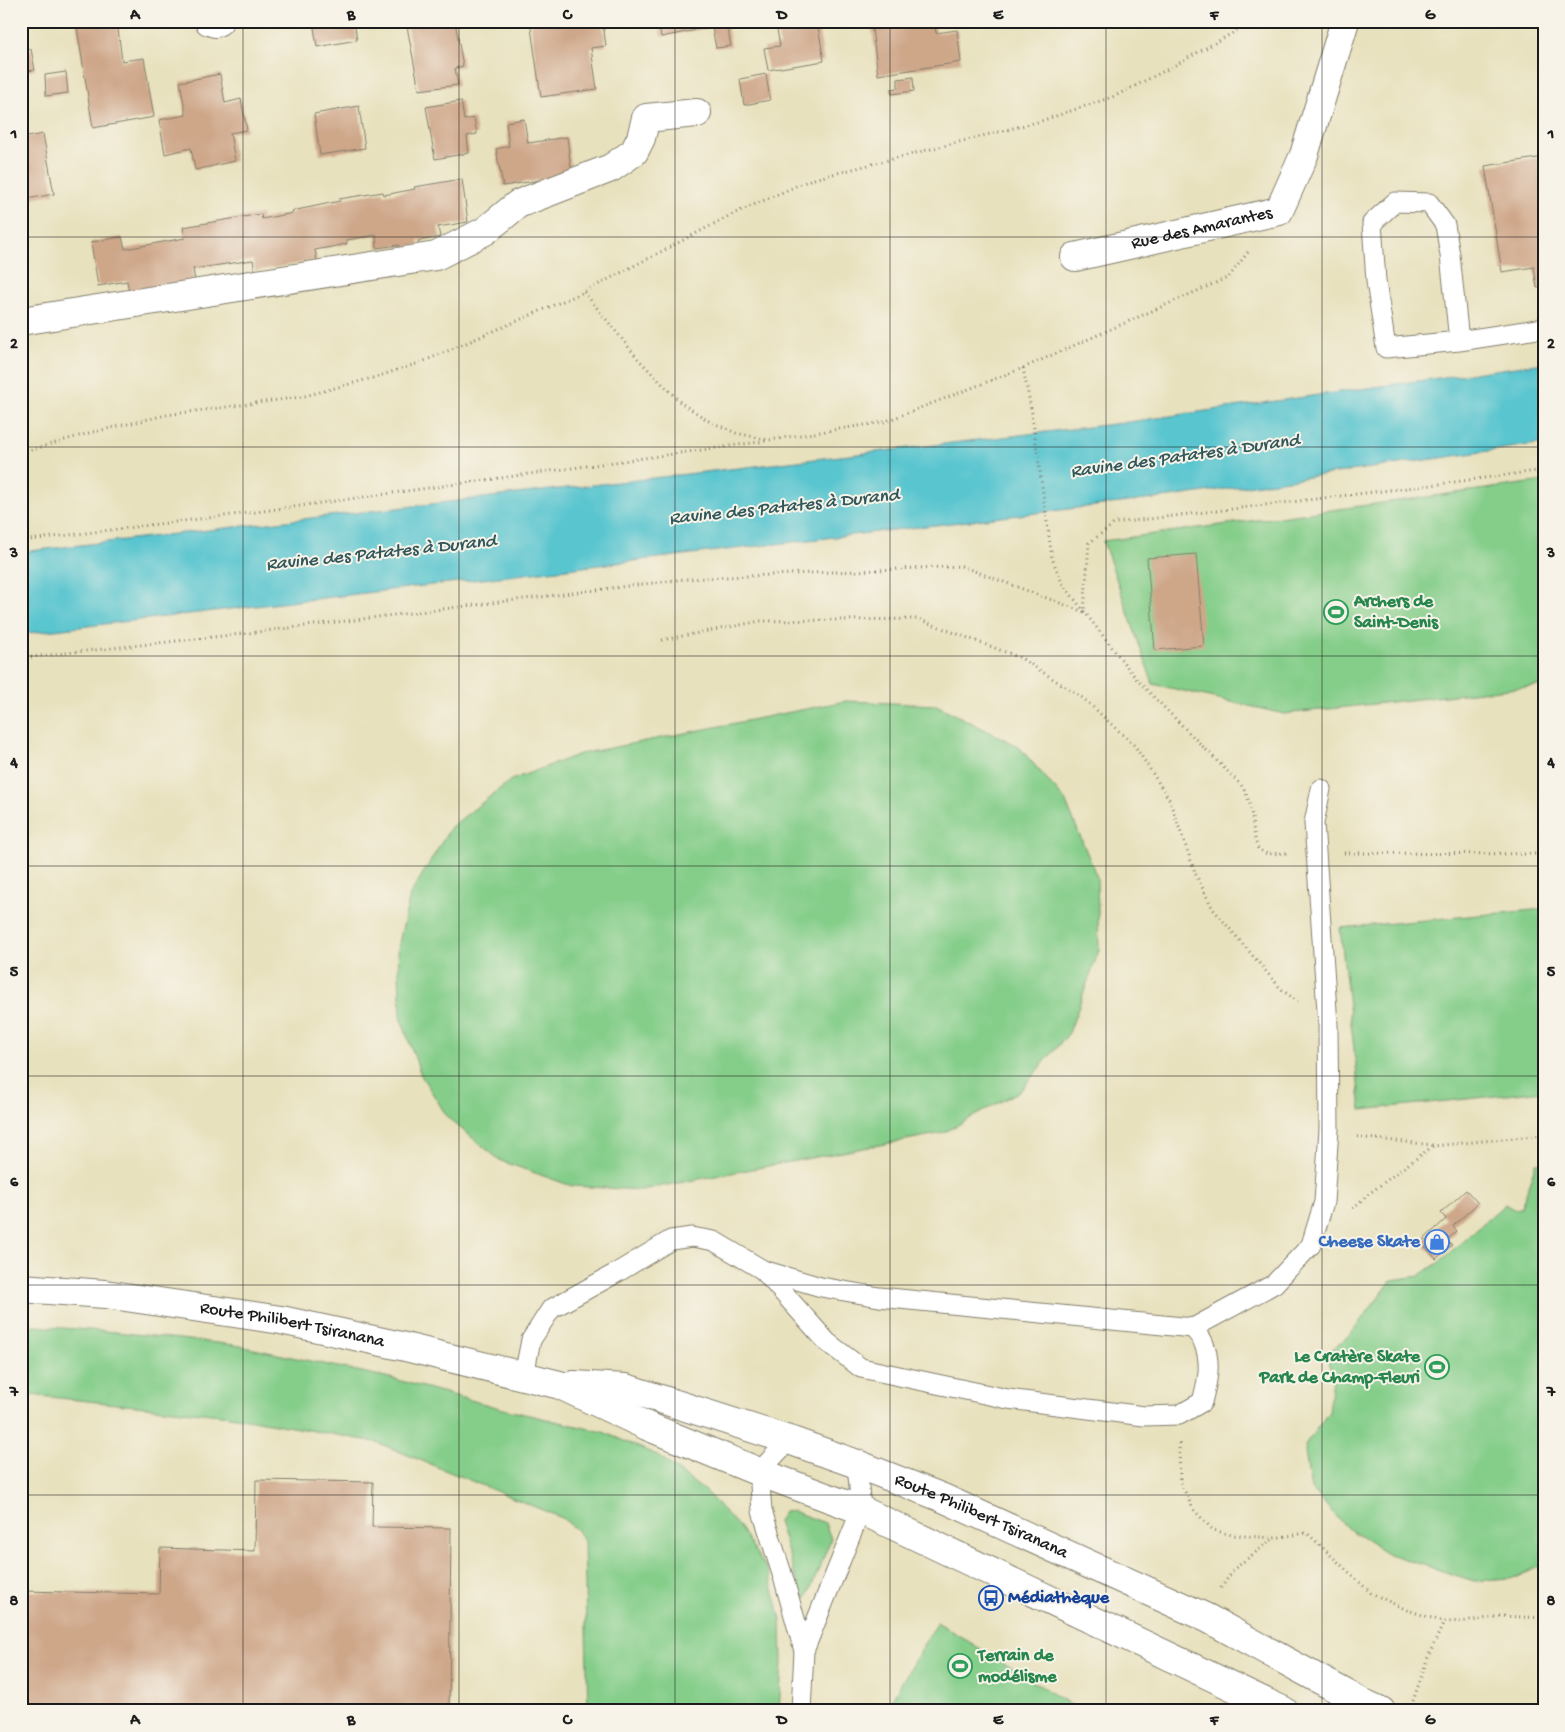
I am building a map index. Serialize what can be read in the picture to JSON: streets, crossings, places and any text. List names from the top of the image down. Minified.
{"streets":{"main road":["Rue des Amarantes","Route Philibert Tsiranana"]},"water":["Ravine des Patates à Durand"],"places":{"sports":["Archers de Saint-Denis","Le Cratère Skate Park de Champ-Fleuri","Terrain de modélisme"],"shop":["Cheese Skate"],"bus stop":["Médiathèque"]},"grid":{"columns":["A","B","C","D","E","F","G"],"rows":["1","2","3","4","5","6","7","8"]}}
